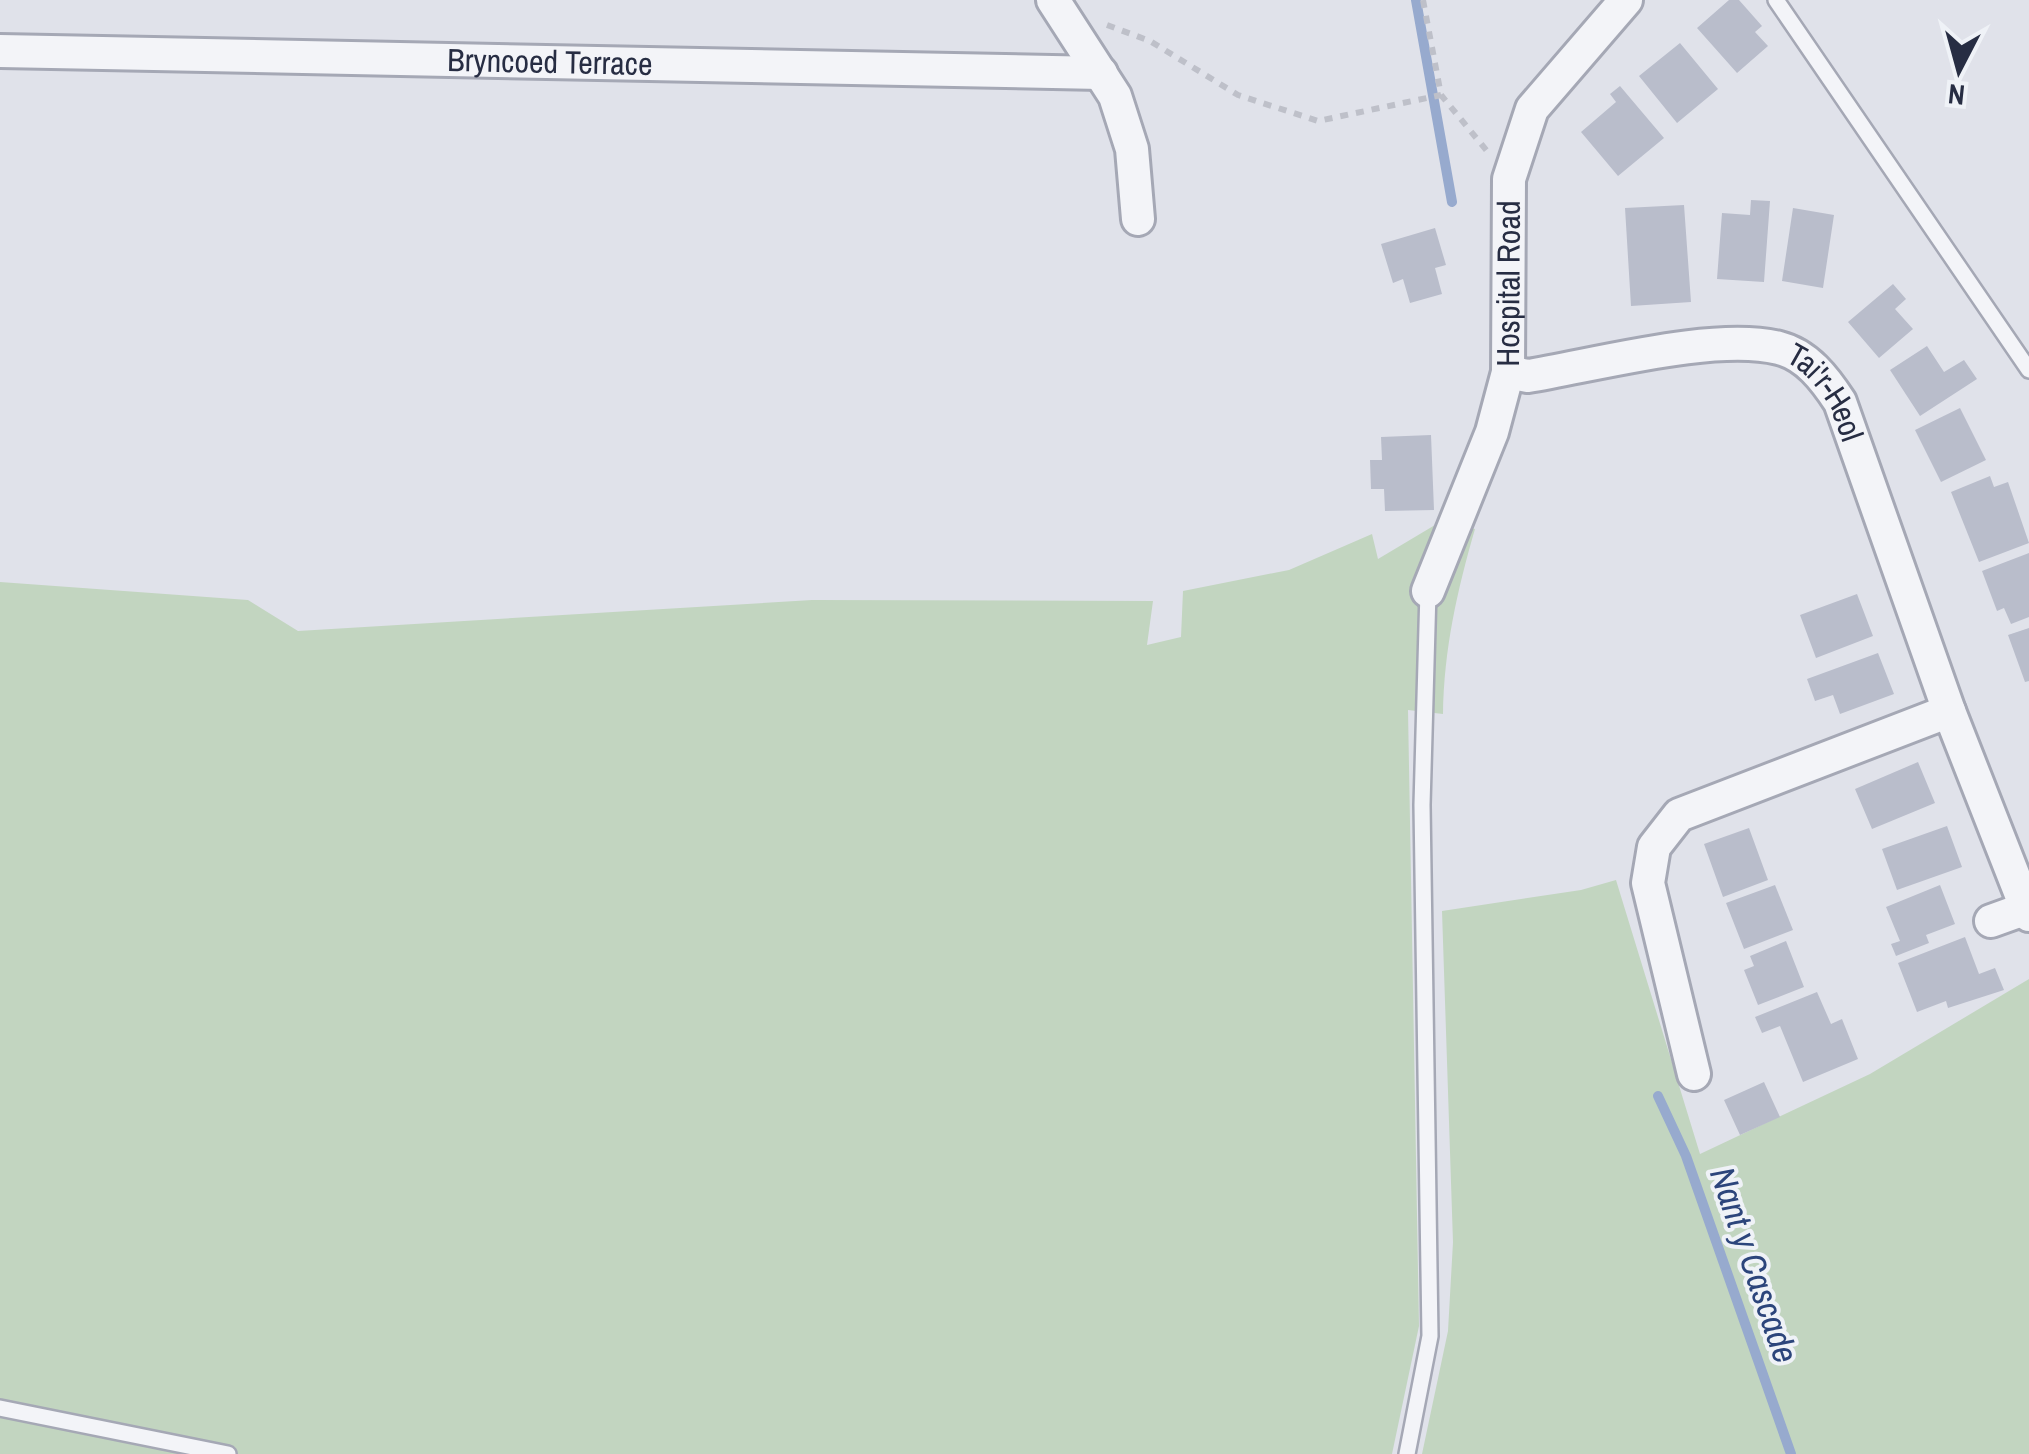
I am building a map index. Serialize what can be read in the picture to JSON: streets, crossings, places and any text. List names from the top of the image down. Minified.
{"streets":{"street":["Bryncoed Terrace","Hospital Road","Tai'r-Heol"]},"crossings":[["Hospital Road","Tai'r-Heol"]],"water":["Nant y Cascade"],"north":"bottom"}
